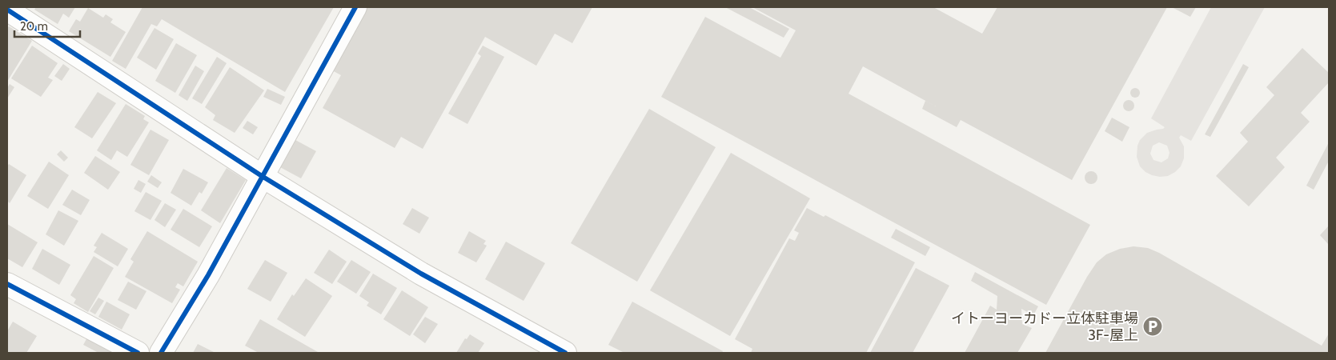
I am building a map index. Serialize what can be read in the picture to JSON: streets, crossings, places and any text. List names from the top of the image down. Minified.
{"places":{"parking":["イトーヨーカドー立体駐車場 3F-屋上"]},"scale_bar":"20 m"}
